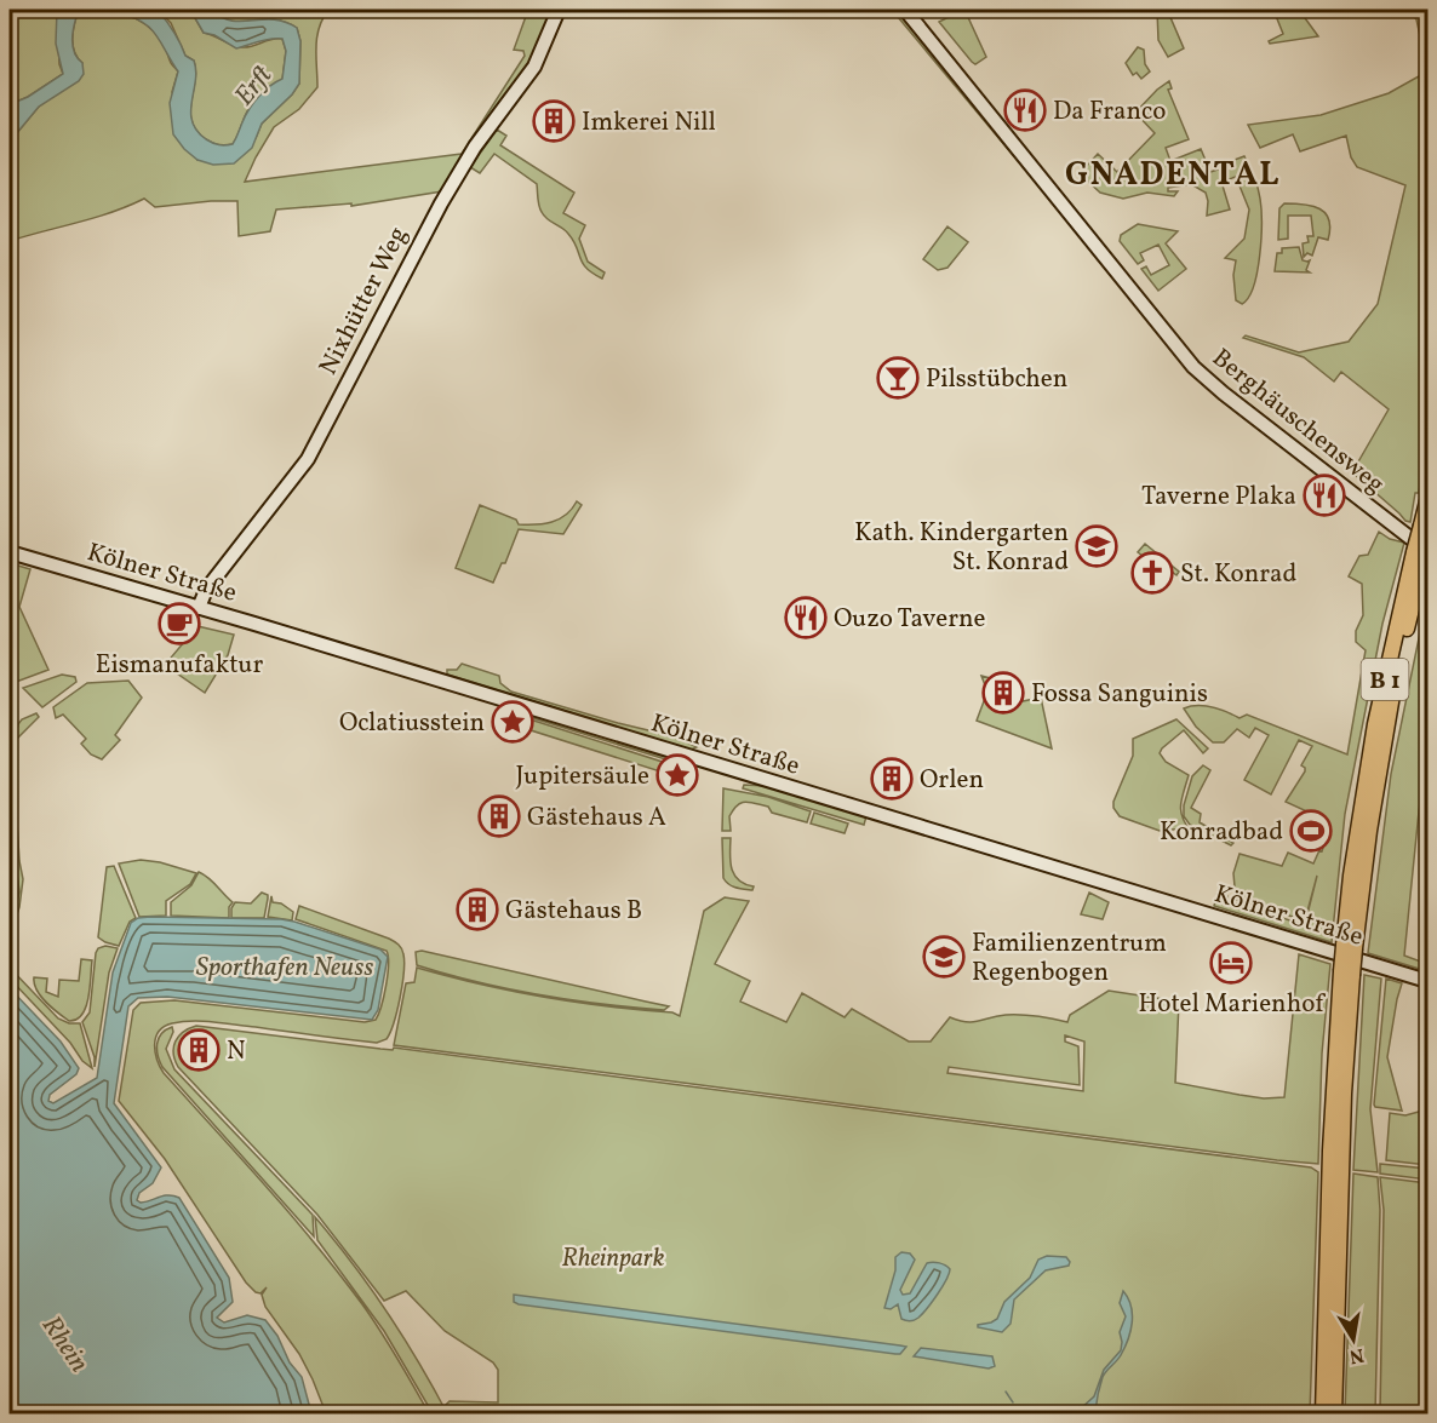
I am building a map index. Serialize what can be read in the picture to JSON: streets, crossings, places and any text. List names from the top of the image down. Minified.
{"streets":{"highway":["B 1"],"main road":["Nixhütter Weg","Berghäuschensweg","Kölner Straße"]},"crossings":[["Nixhütter Weg","Kölner Straße"],["Berghäuschensweg","B 1"]],"districts":["GNADENTAL"],"water":["Erft","Sporthafen Neuss","Rhein"],"parks":["Rheinpark"],"places":{"restaurant":["Da Franco","Taverne Plaka","Ouzo Taverne"],"building":["Imkerei Nill","Fossa Sanguinis","Orlen","Gästehaus A","Gästehaus B","N"],"bar":["Pilsstübchen"],"school or university":["Kath. Kindergarten St. Konrad","Familienzentrum Regenbogen"],"church":["St. Konrad"],"cafe":["Eismanufaktur"],"place":["Oclatiusstein","Jupitersäule"],"sports":["Konradbad"],"hotel":["Hotel Marienhof"]},"north":"bottom"}
